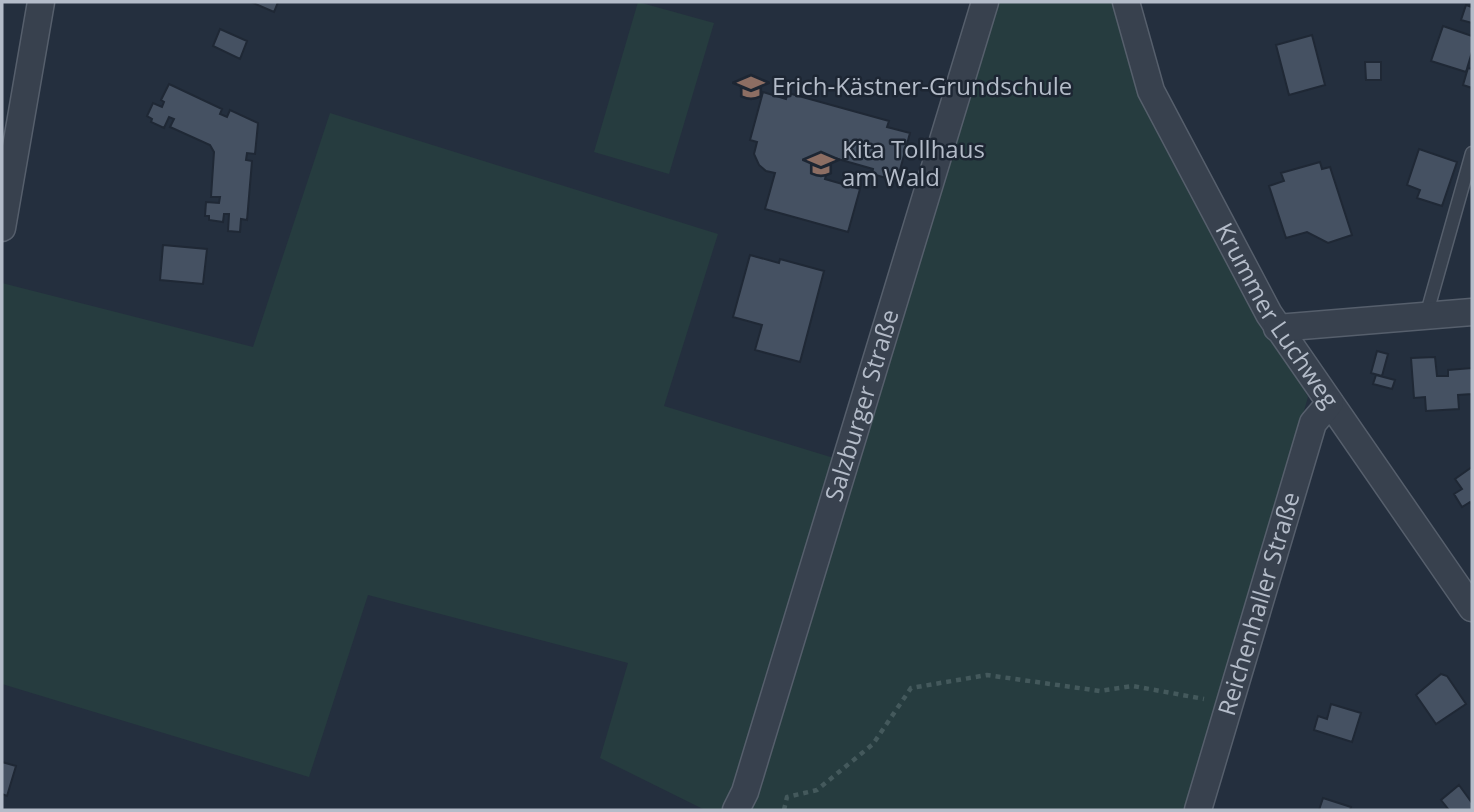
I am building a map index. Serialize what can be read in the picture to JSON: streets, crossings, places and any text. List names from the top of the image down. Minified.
{"streets":{"street":["Krummer Luchweg","Salzburger Straße","Reichenhaller Straße"]},"crossings":[["Krummer Luchweg","Reichenhaller Straße"]],"places":{"school or university":["Erich-Kästner-Grundschule","Kita Tollhaus am Wald"]}}
